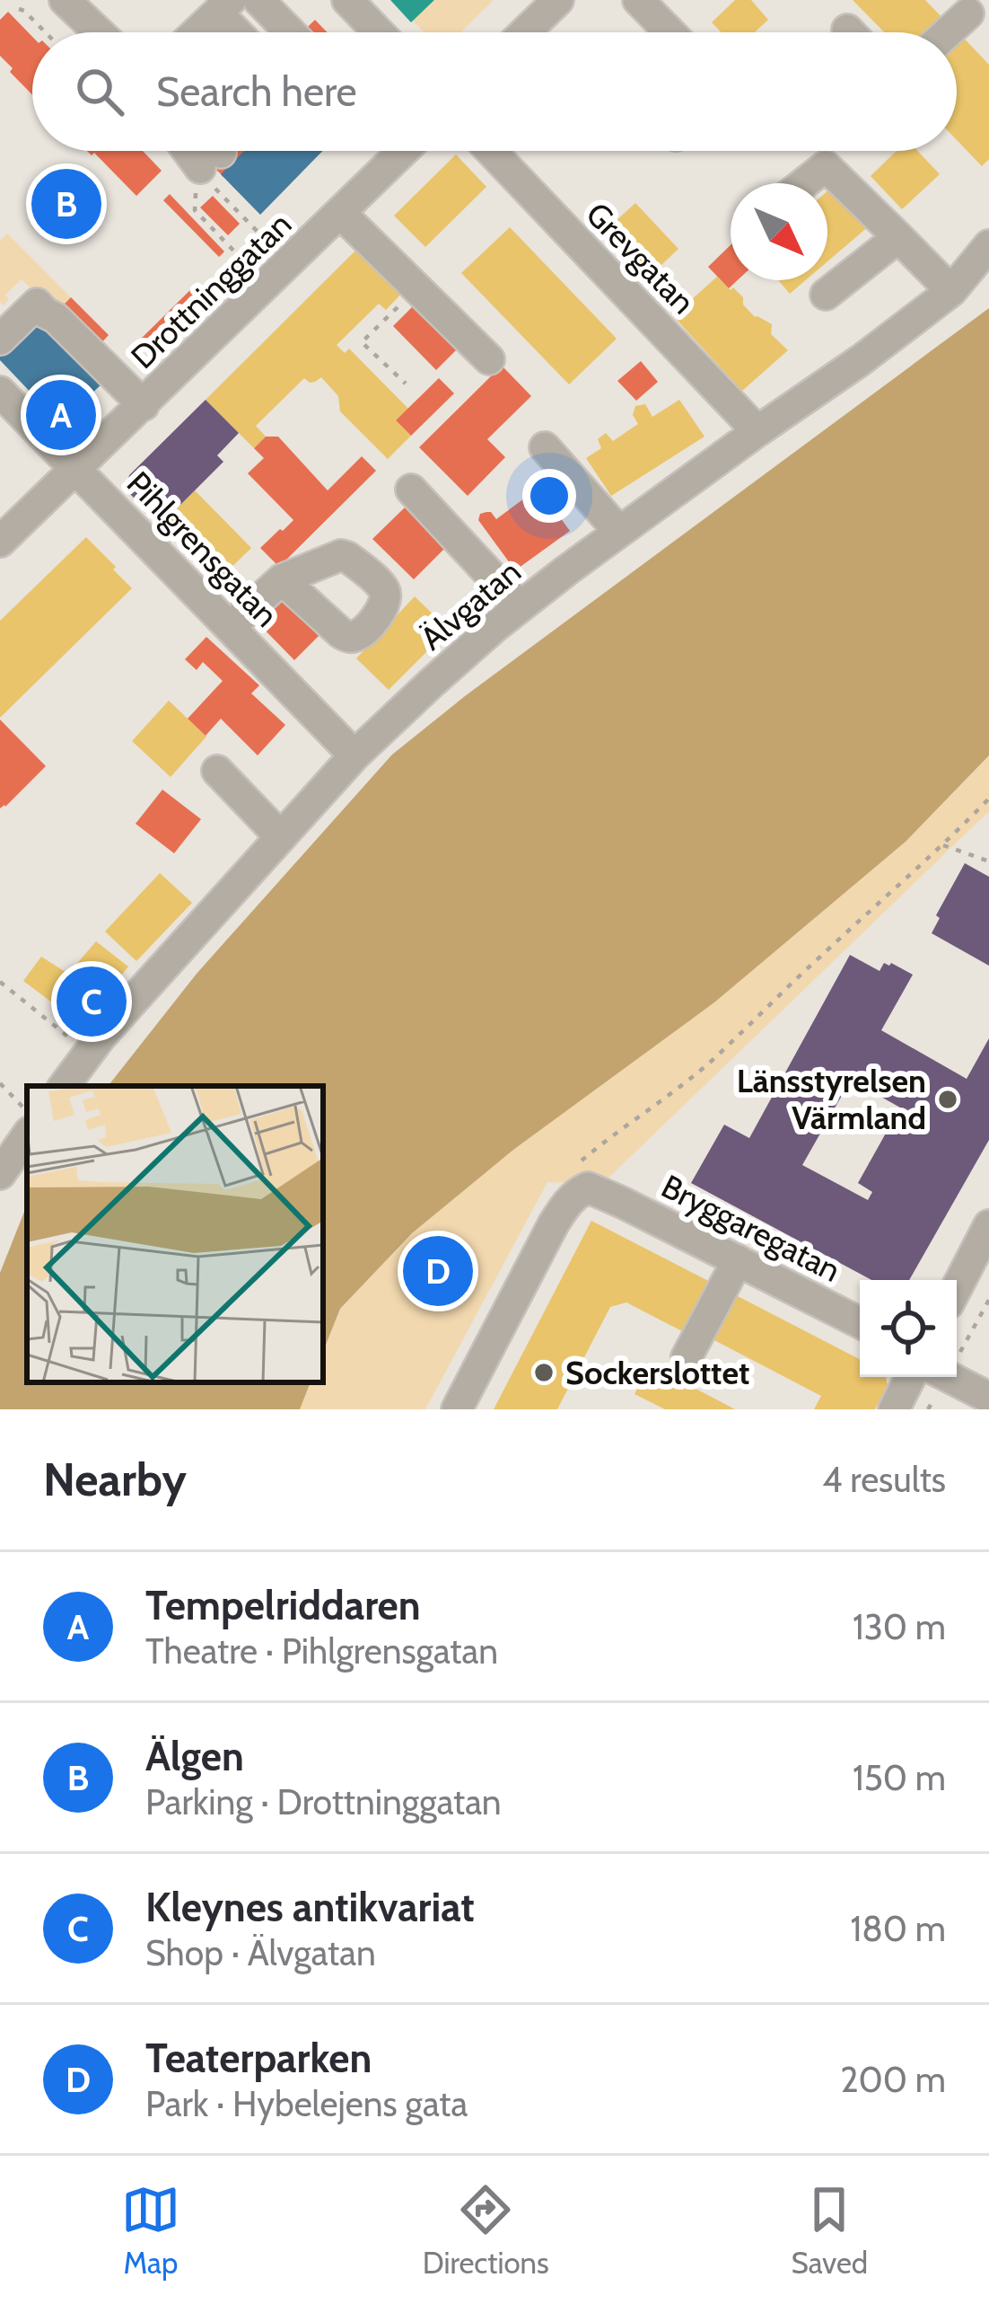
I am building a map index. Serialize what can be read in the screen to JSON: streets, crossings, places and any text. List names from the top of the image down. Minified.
{"streets":{"street":["Grevgatan","Drottninggatan","Pihlgrensgatan","Älvgatan","Bryggaregatan"]},"crossings":[["Grevgatan","Älvgatan"],["Drottninggatan","Pihlgrensgatan"],["Pihlgrensgatan","Älvgatan"]],"places":["Länsstyrelsen Värmland","Sockerslottet"],"north":"bottom right","page":{"search":"Search here","pins":["B","A","C","D"],"heading":["Nearby","4 results"],"list":[{"mark":"A","name":"Tempelriddaren","note":"Theatre · Pihlgrensgatan","value":"130 m"},{"mark":"B","name":"Älgen","note":"Parking · Drottninggatan","value":"150 m"},{"mark":"C","name":"Kleynes antikvariat","note":"Shop · Älvgatan","value":"180 m"},{"mark":"D","name":"Teaterparken","note":"Park · Hybelejens gata","value":"200 m"}],"nav":["Map","Directions","Saved"]}}
